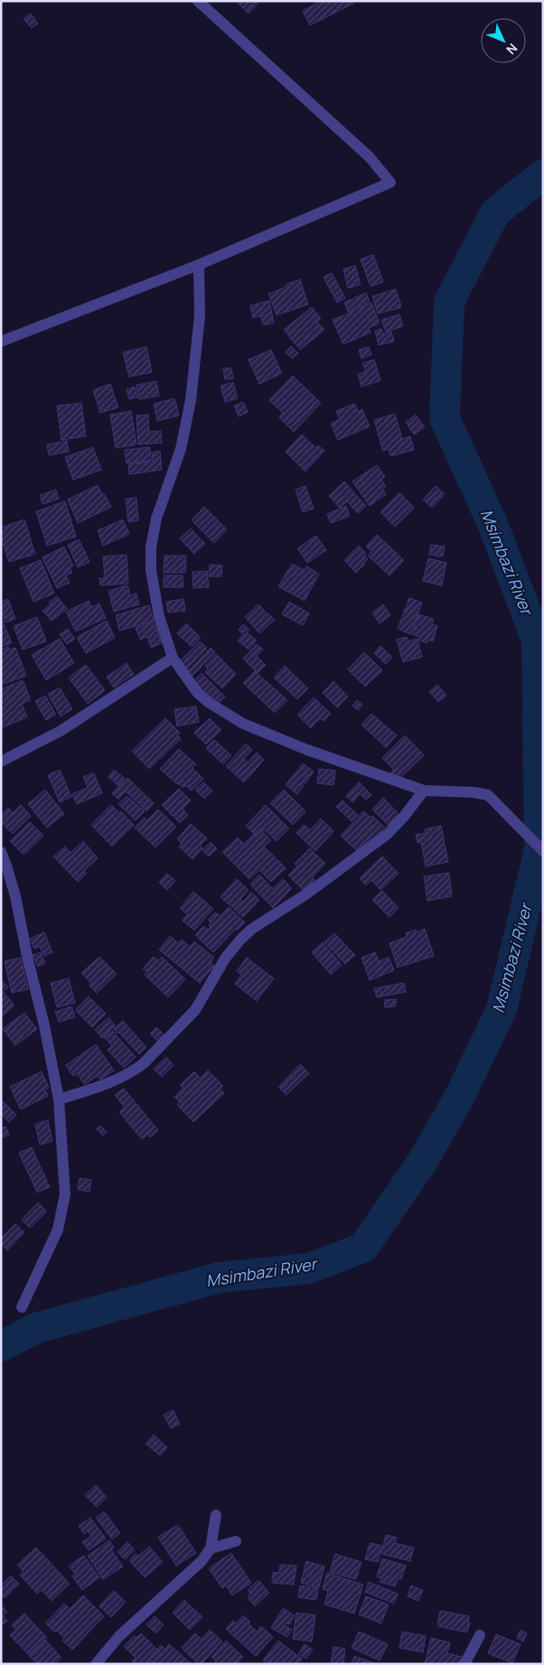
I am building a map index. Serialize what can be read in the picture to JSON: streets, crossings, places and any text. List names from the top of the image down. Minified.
{"water":["Msimbazi River"],"north":"bottom right"}
